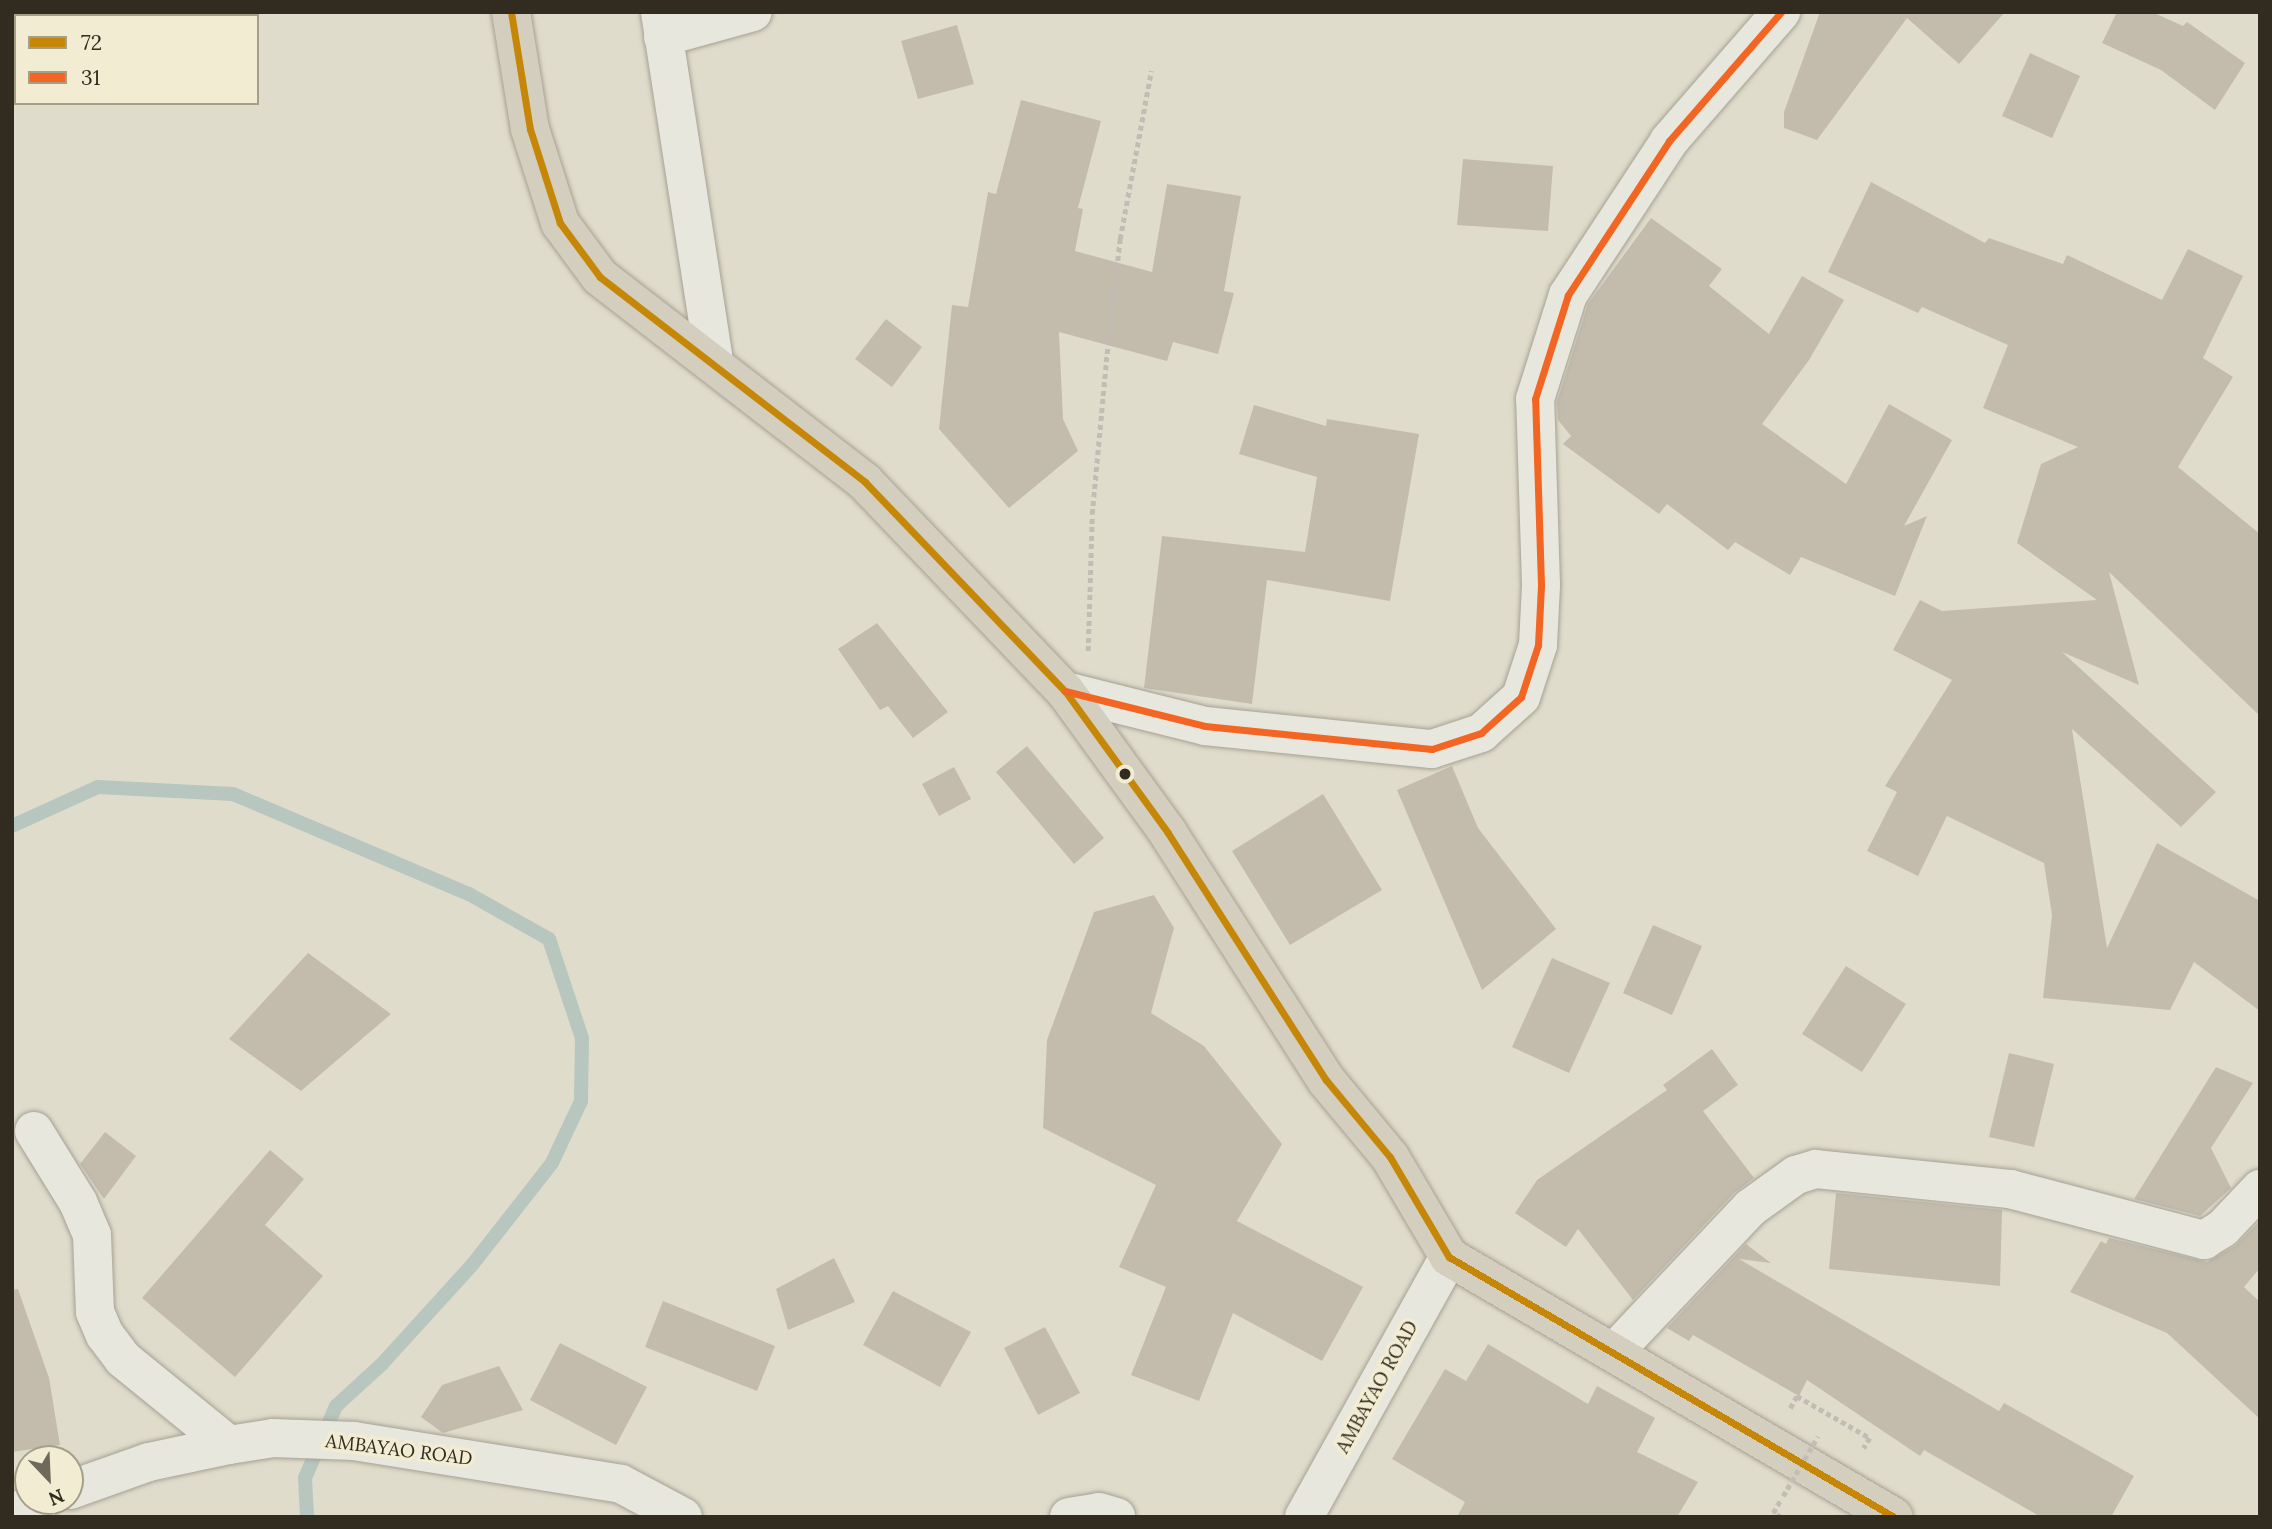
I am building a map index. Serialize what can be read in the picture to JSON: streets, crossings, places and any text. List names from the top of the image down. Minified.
{"streets":{"street":["AMBAYAO ROAD"]},"lines":["transit line 72","transit line 31"],"legend":["72","31"],"north":"bottom right"}
